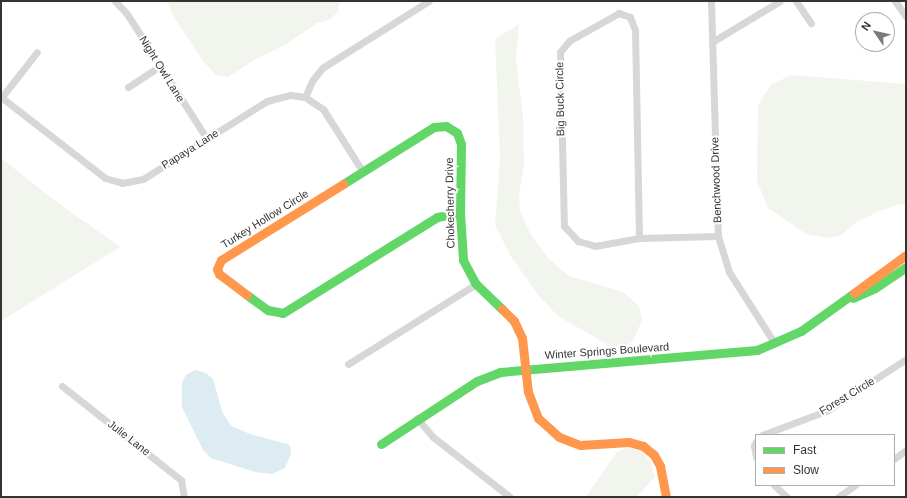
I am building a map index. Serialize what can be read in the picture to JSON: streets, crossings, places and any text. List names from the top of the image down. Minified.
{"streets":{"street":["Night Owl Lane","Big Buck Circle","Papaya Lane","Benchwood Drive","Chokecherry Drive","Turkey Hollow Circle","Winter Springs Boulevard","Forest Circle","Julie Lane"]},"crossings":[["Night Owl Lane","Papaya Lane"],["Big Buck Circle","Benchwood Drive"],["Benchwood Drive","Winter Springs Boulevard"],["Chokecherry Drive","Turkey Hollow Circle"],["Chokecherry Drive","Winter Springs Boulevard"]],"legend":["Fast","Slow"],"north":"top left"}
